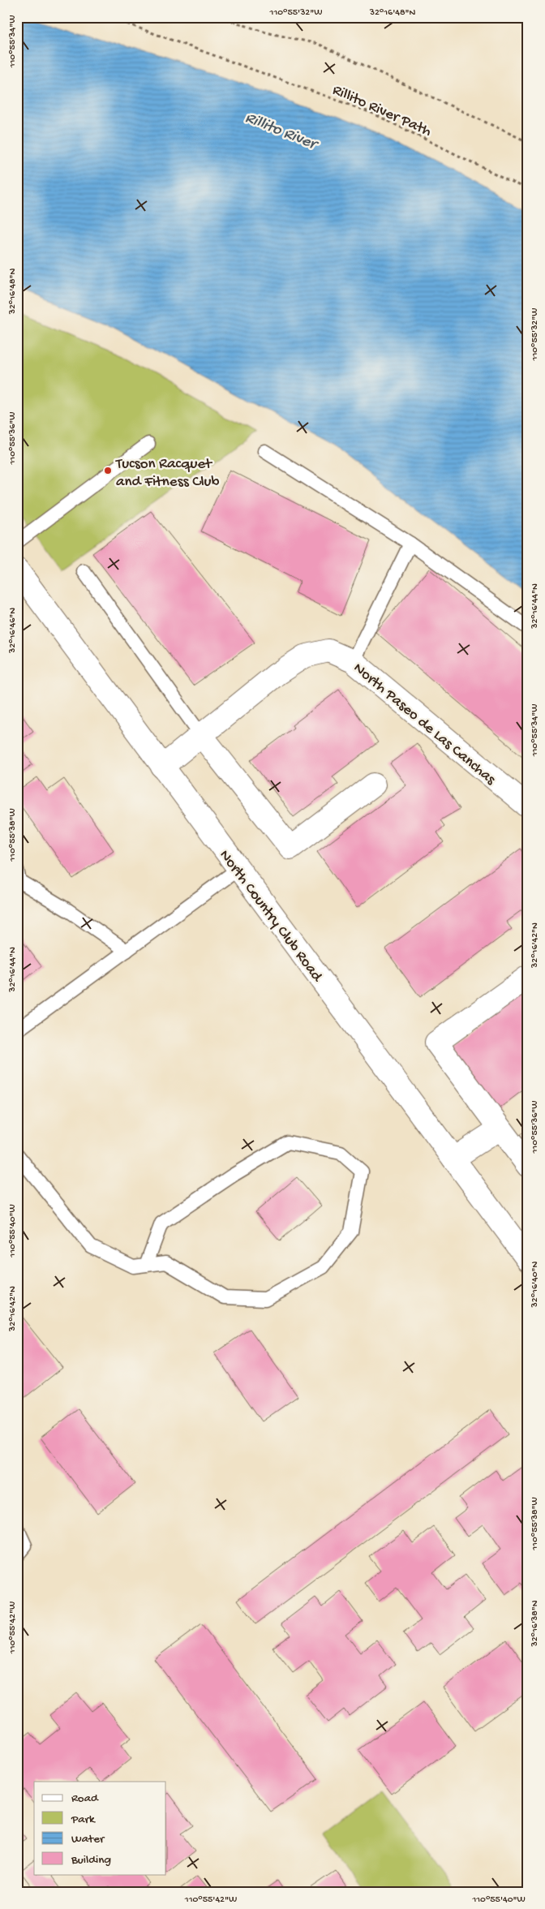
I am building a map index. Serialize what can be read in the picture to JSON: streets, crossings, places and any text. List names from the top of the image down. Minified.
{"streets":{"street":["North Paseo de Las Canchas","North Country Club Road"],"path":["Rillito River Path"]},"crossings":[["North Paseo de Las Canchas","North Country Club Road"]],"water":["Rillito River"],"places":["Tucson Racquet and Fitness Club"],"legend":["Road","Park","Water","Building"],"coordinates":["110°55'32\"W","32°16'48\"N","110°55'34\"W","110°55'36\"W","32°16'44\"N","32°16'46\"N","110°55'38\"W","32°16'42\"N","110°55'40\"W","32°16'40\"N","32°16'38\"N","110°55'42\"W"]}
